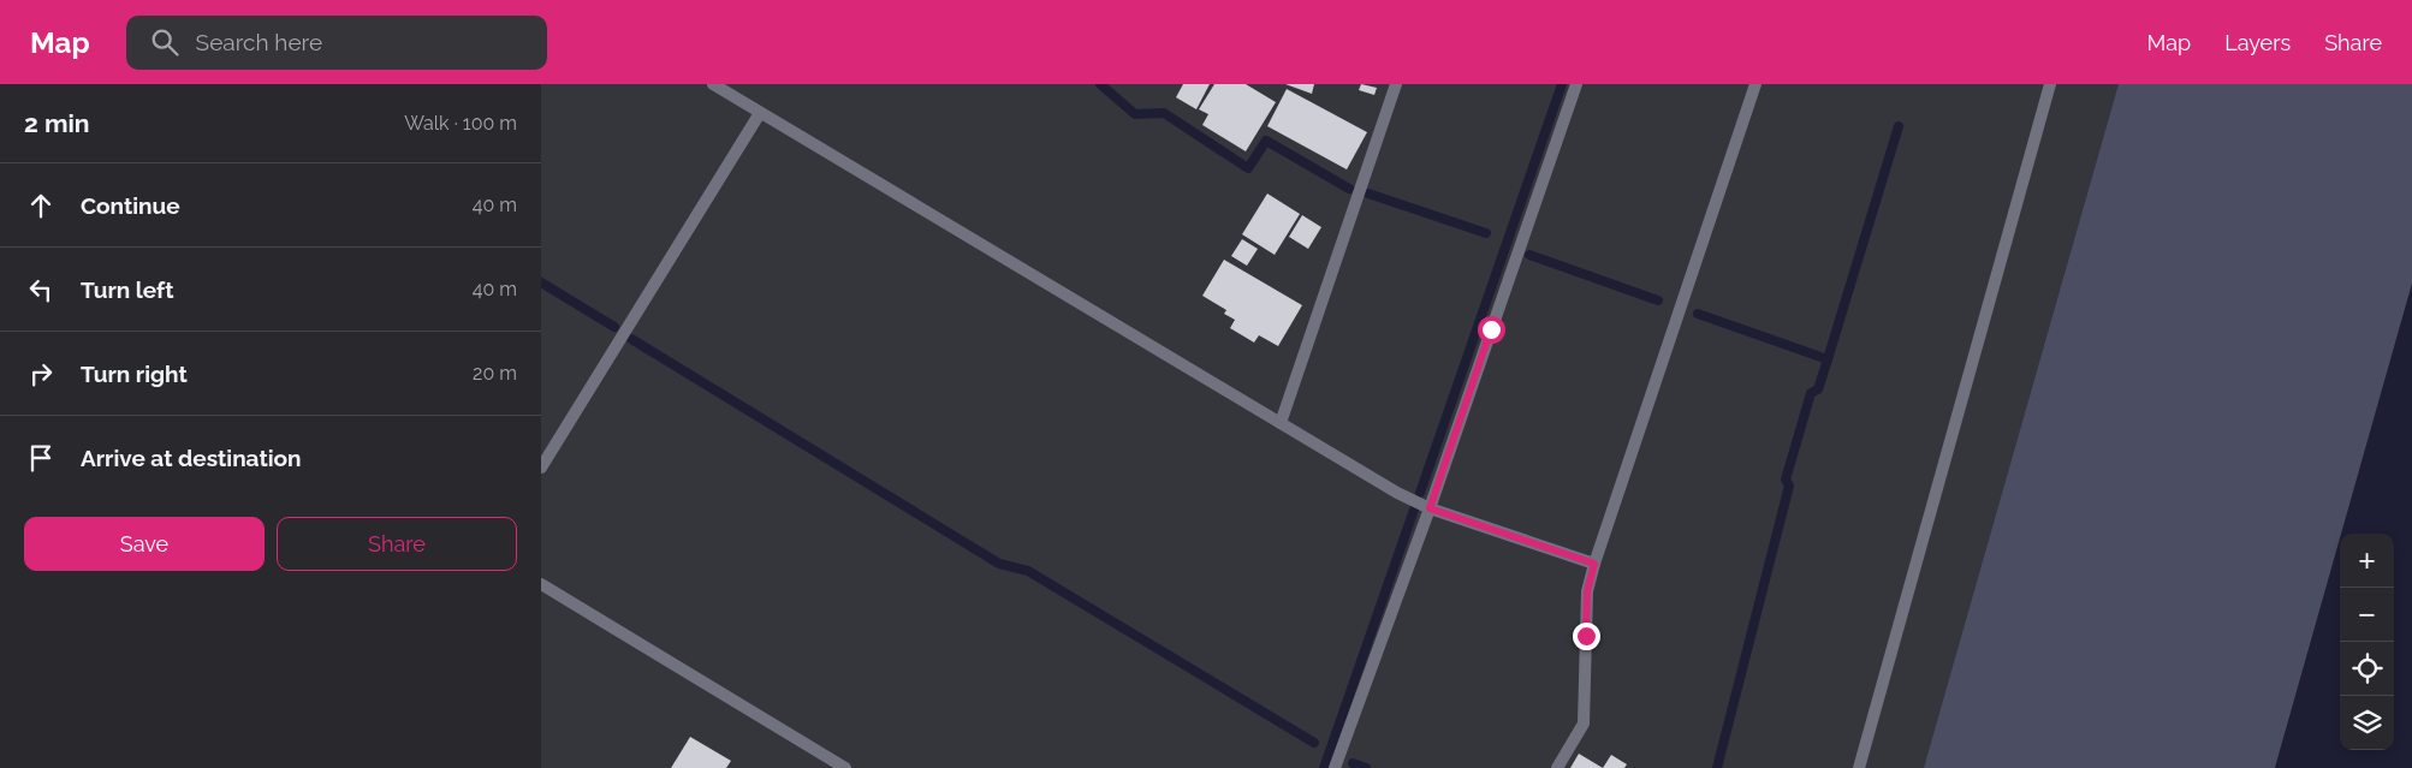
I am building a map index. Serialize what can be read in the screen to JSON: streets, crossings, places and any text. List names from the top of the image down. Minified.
{"page":{"header":"Map","search":"Search here","nav":["Map","Layers","Share"],"heading":["2 min","Walk · 100 m"],"list":[["Continue","40 m"],["Turn left","40 m"],["Turn right","20 m"],"Arrive at destination"],"buttons":["Save","Share"],"map_buttons":["+","−"]}}
